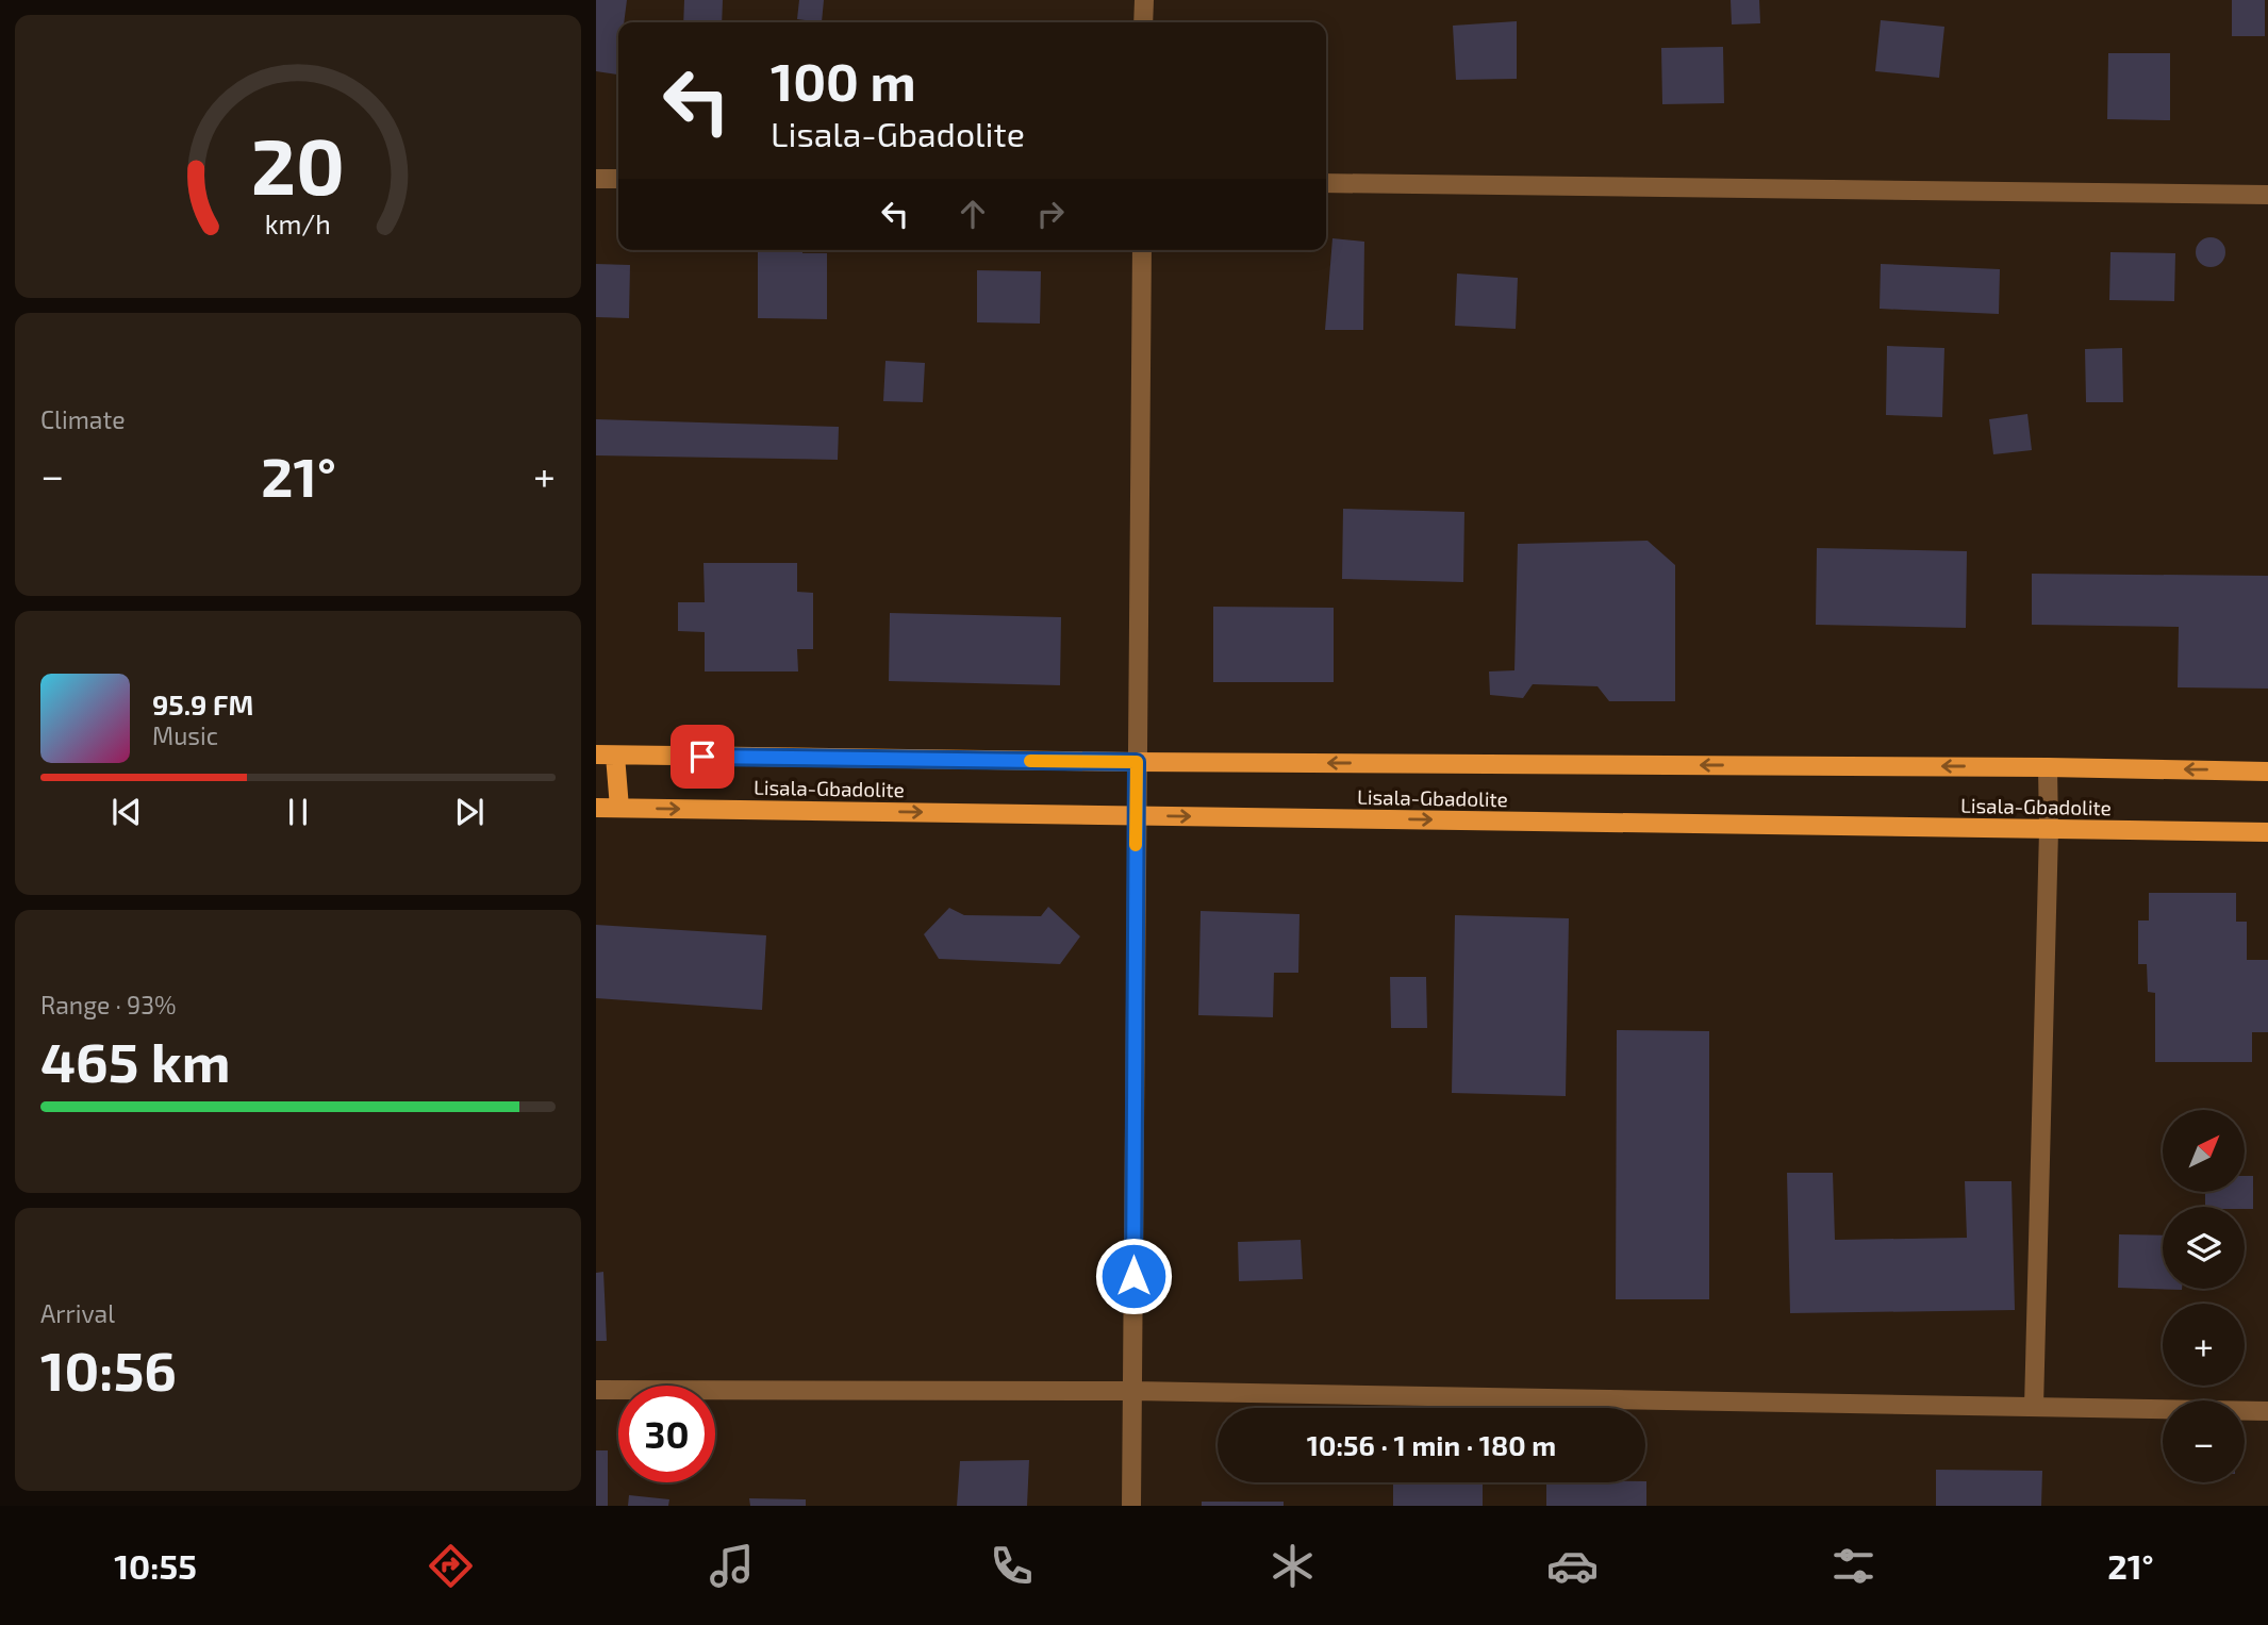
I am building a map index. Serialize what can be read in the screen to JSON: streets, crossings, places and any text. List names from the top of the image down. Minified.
{"streets":{"main road":["Lisala-Gbadolite"]},"north":"top right","page":{"turn":["100 m","Lisala-Gbadolite"],"tile":["Climate",["Range · 93%","465 km"],["Arrival","10:56"]],"heat":["−","21°","+"],"song":["95.9 FM","Music"],"map_buttons":["+","−"],"limit":"30","trip":"10:56 · 1 min · 180 m","tabs":["10:55","21°"],"gauge":["20","km/h"]}}
